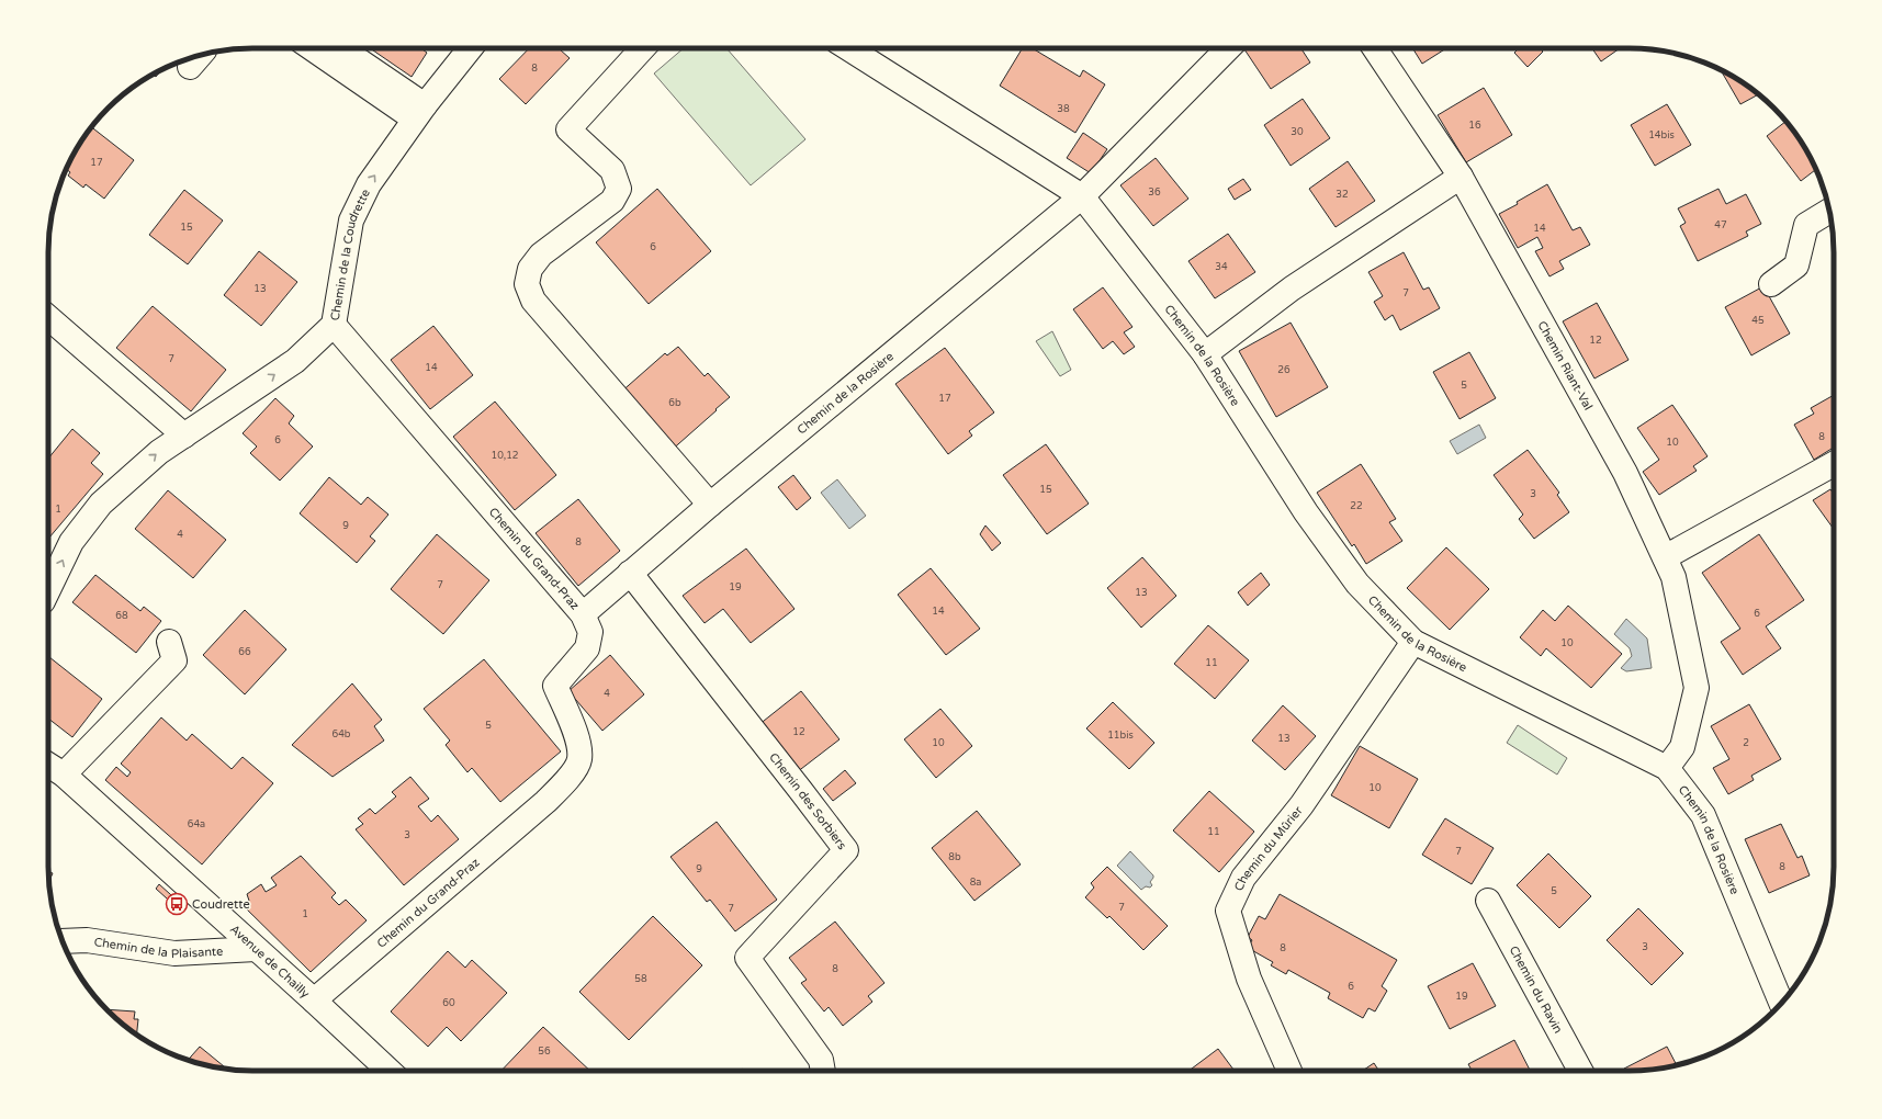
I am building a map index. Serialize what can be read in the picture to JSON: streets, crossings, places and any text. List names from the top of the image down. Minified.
{"streets":{"street":["Chemin de la Coudrette","Chemin de la Rosière","Chemin Riant-Val","Chemin du Grand-Praz","Chemin des Sorbiers","Chemin du Mûrier","Chemin de la Plaisante","Avenue de Chailly","Chemin du Ravin"]},"crossings":[["Chemin de la Coudrette","Chemin du Grand-Praz"],["Chemin de la Rosière","Chemin Riant-Val"],["Chemin de la Rosière","Chemin des Sorbiers"],["Chemin de la Rosière","Chemin du Mûrier"],["Chemin du Grand-Praz","Avenue de Chailly"],["Chemin de la Plaisante","Avenue de Chailly"]],"one_way":["Chemin de la Coudrette"],"places":{"bus stop":["Coudrette"]},"house_numbers":["8","38","16","30","14bis","17","36","32","47","15","14","6","34","13","7","45","12","7","14","26","5","17","6b","8","6","10","10,12","15","3","22","1","9","4","8","7","19","13","14","6","68","10","66","11","4","5","12","64b","11bis","13","10","2","10","64a","11","3","7","8b","8","9","8a","5","7","7","1","3","8","8","58","6","19","60","56"]}
